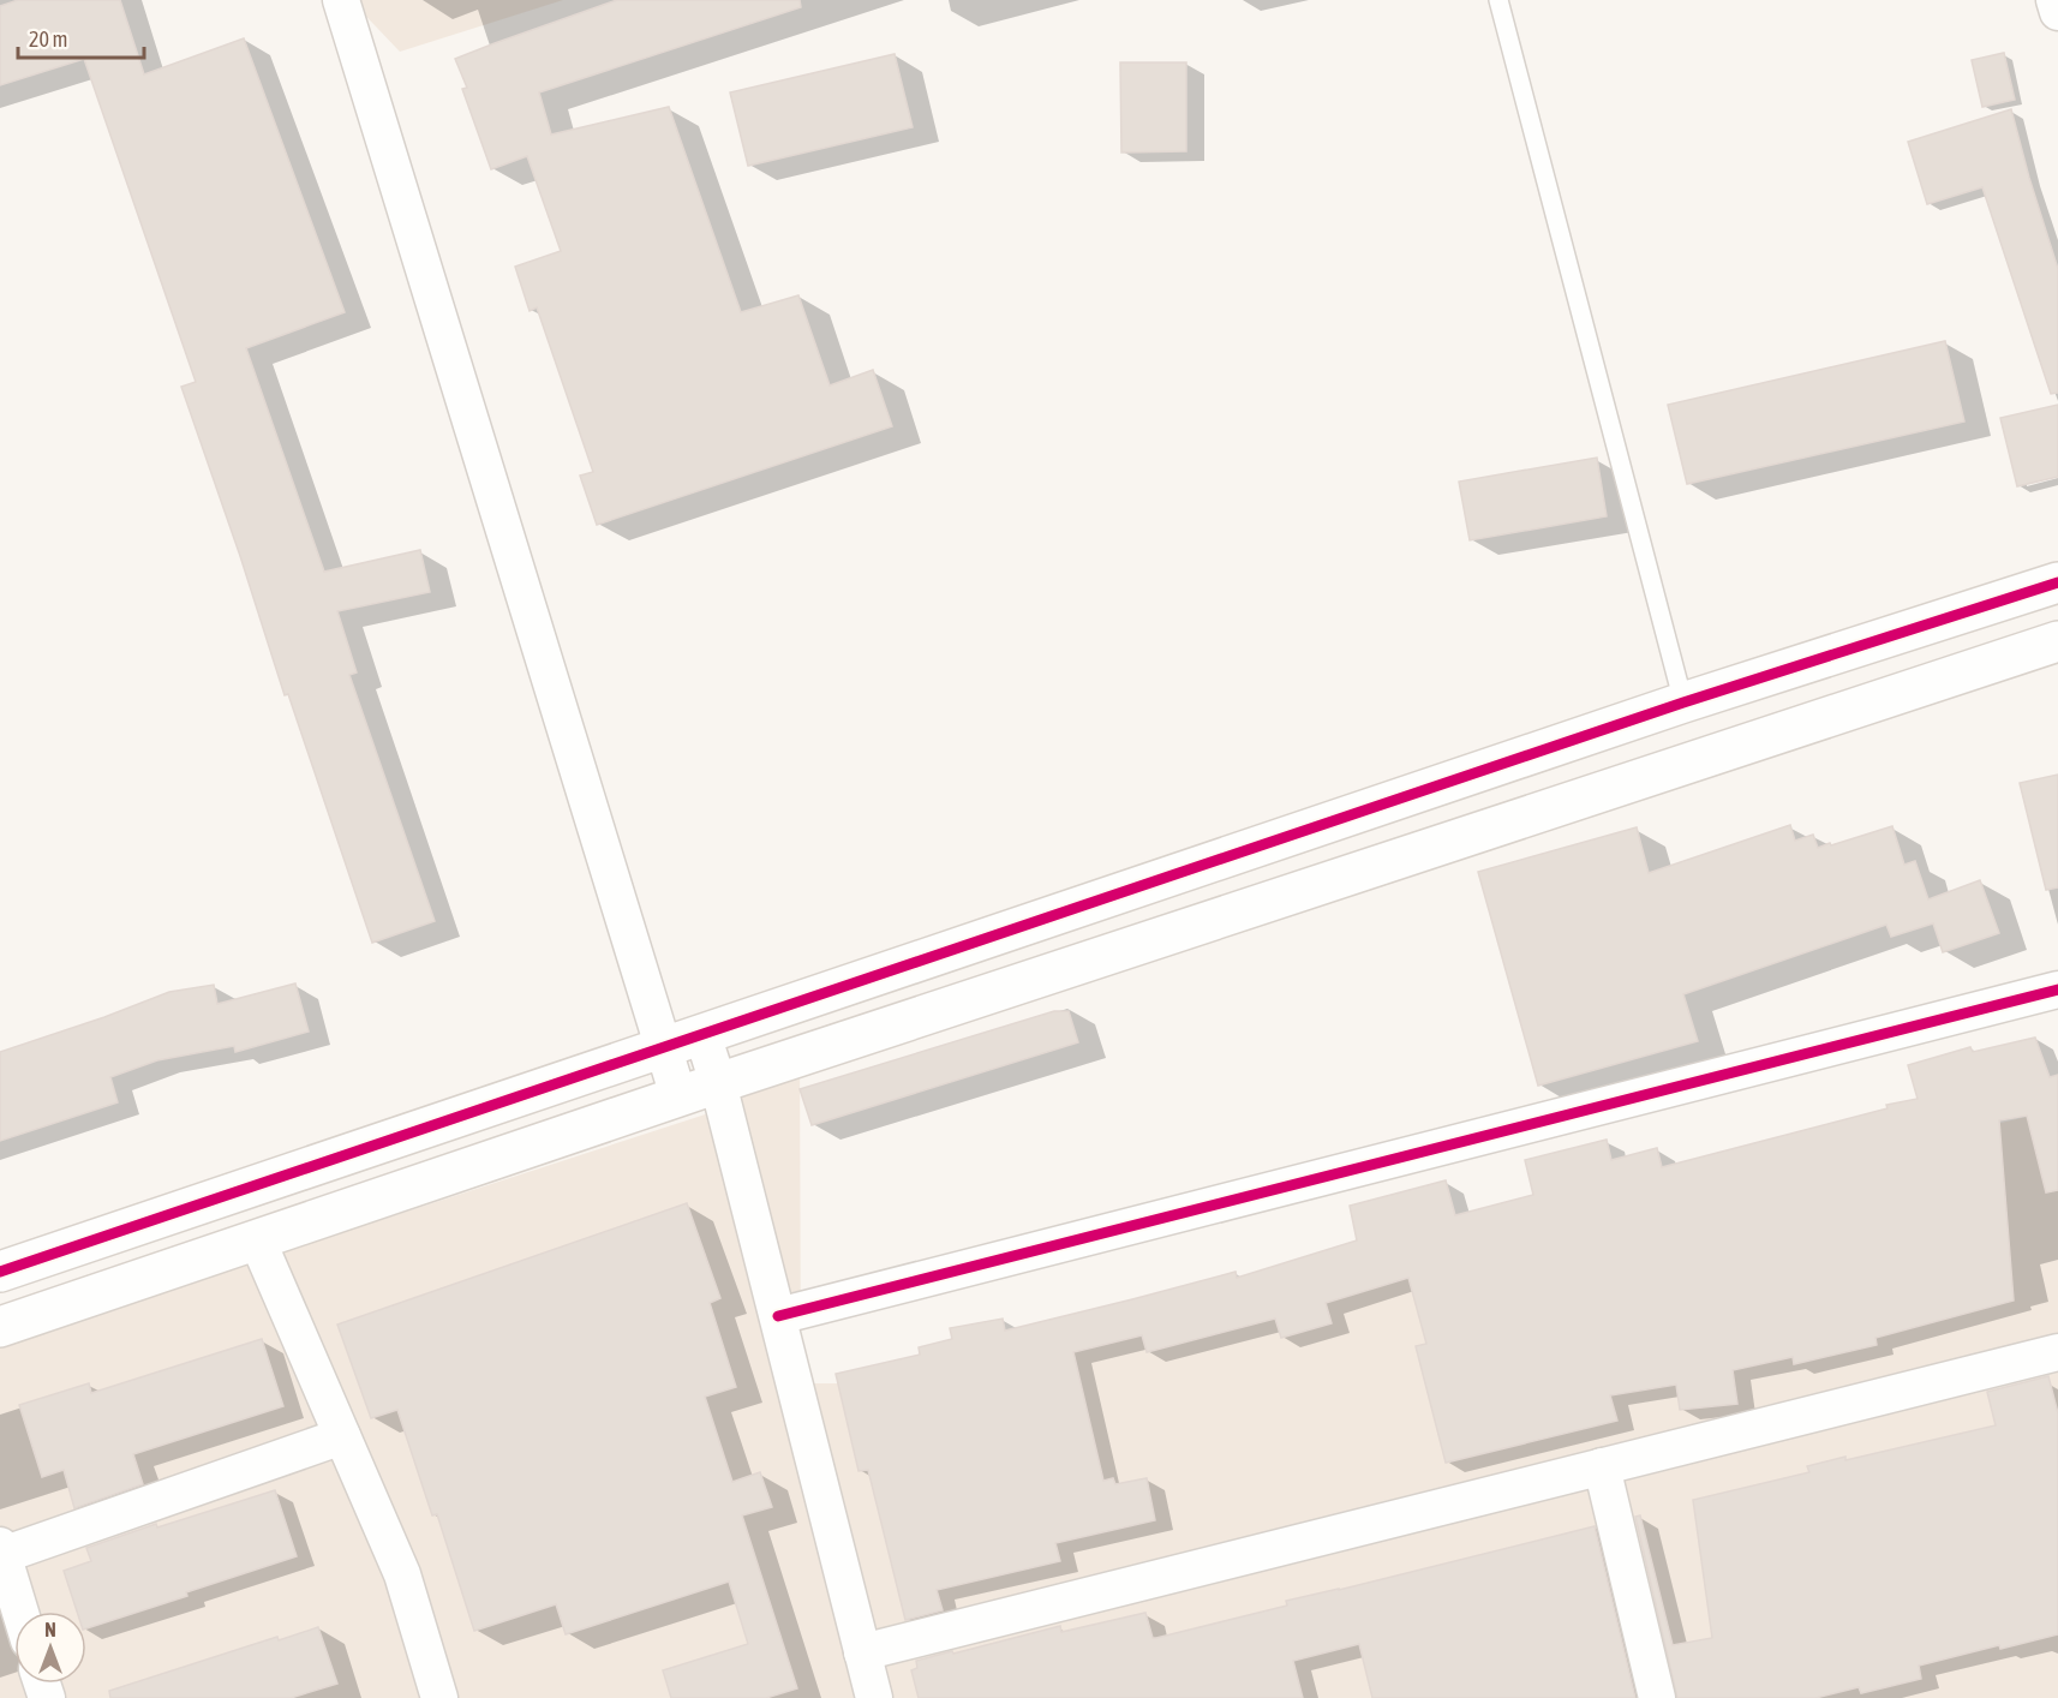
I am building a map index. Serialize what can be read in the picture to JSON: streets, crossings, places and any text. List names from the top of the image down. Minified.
{"scale_bar":"20 m","north":"top"}
